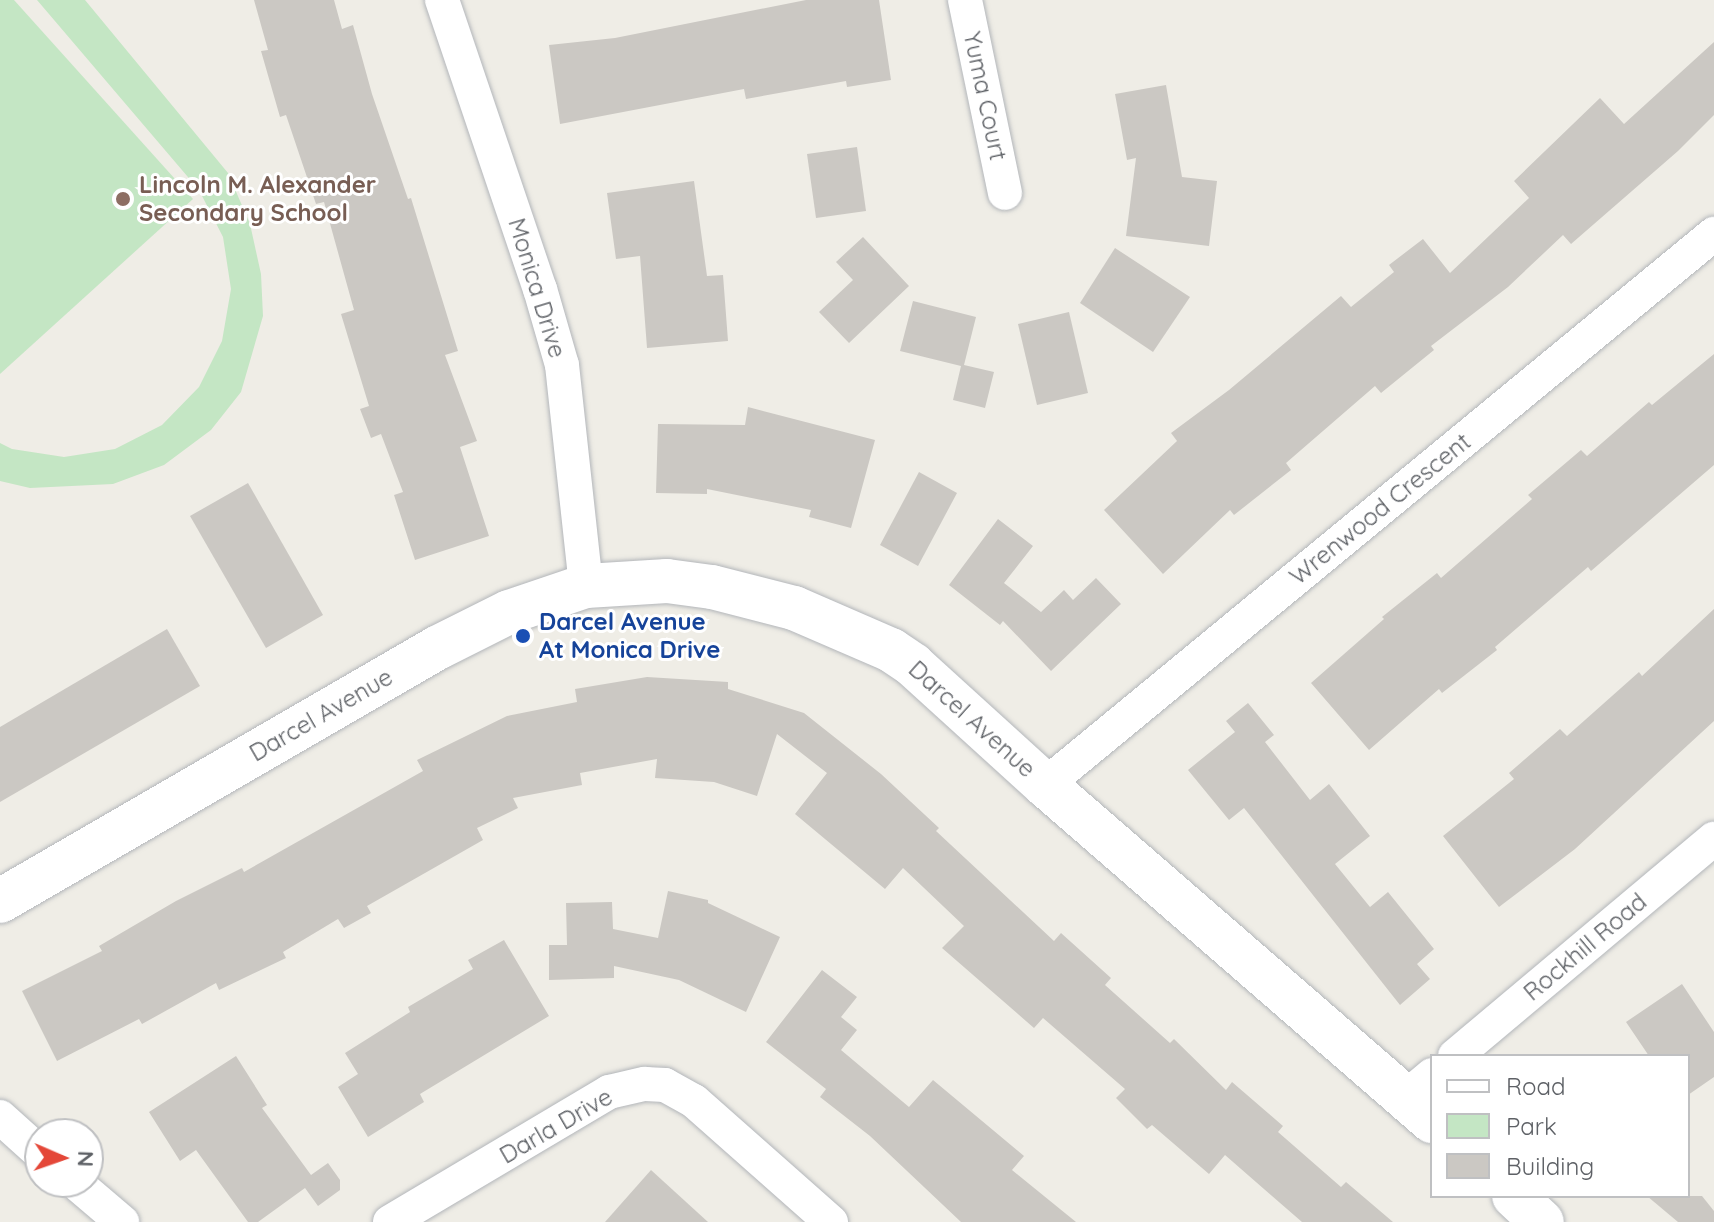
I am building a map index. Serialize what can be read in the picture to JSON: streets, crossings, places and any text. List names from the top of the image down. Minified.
{"streets":{"street":["Yuma Court","Monica Drive","Wrenwood Crescent","Darcel Avenue","Rockhill Road","Darla Drive"]},"crossings":[["Monica Drive","Darcel Avenue"],["Wrenwood Crescent","Darcel Avenue"]],"places":["Lincoln M. Alexander Secondary School","Darcel Avenue At Monica Drive"],"legend":["Road","Park","Building"],"north":"right"}
